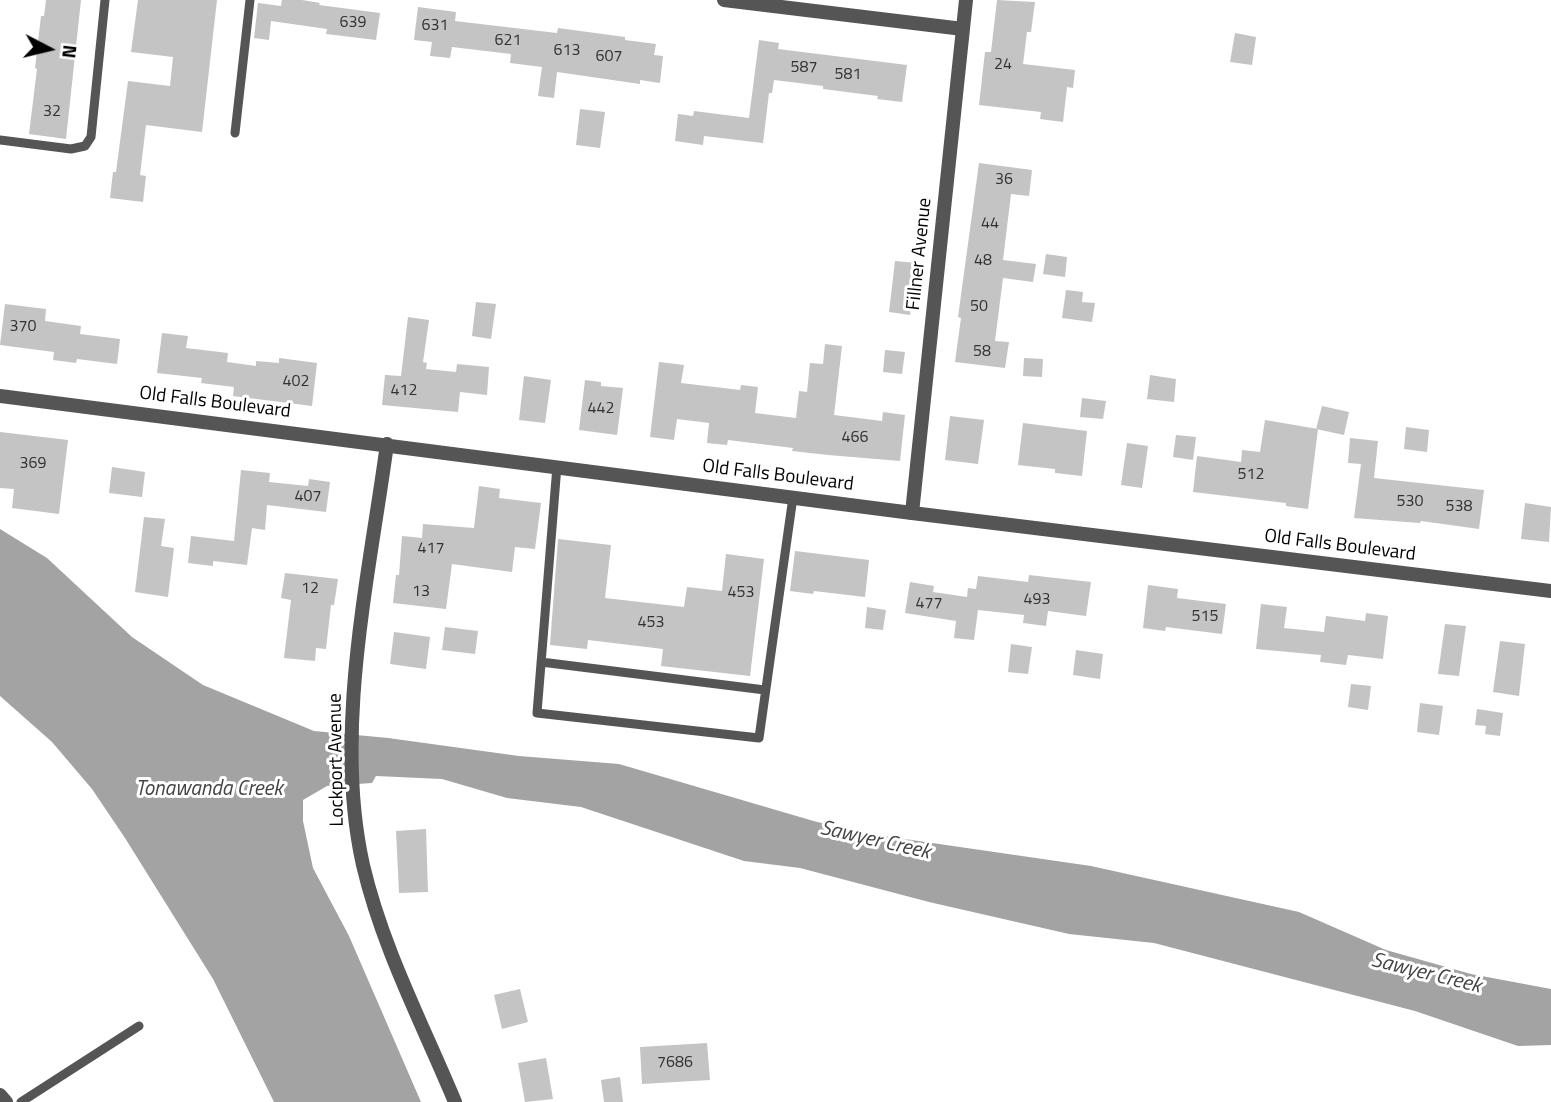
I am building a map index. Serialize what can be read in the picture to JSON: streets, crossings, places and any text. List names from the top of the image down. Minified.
{"streets":{"street":["Fillner Avenue","Old Falls Boulevard","Lockport Avenue"]},"crossings":[["Fillner Avenue","Old Falls Boulevard"],["Old Falls Boulevard","Lockport Avenue"]],"water":["Tonawanda Creek","Sawyer Creek"],"house_numbers":["639","631","621","613","607","24","587","581","32","36","44","48","50","370","58","402","412","442","466","369","512","407","530","538","417","12","13","453","493","477","515","453","7686"],"north":"right"}
